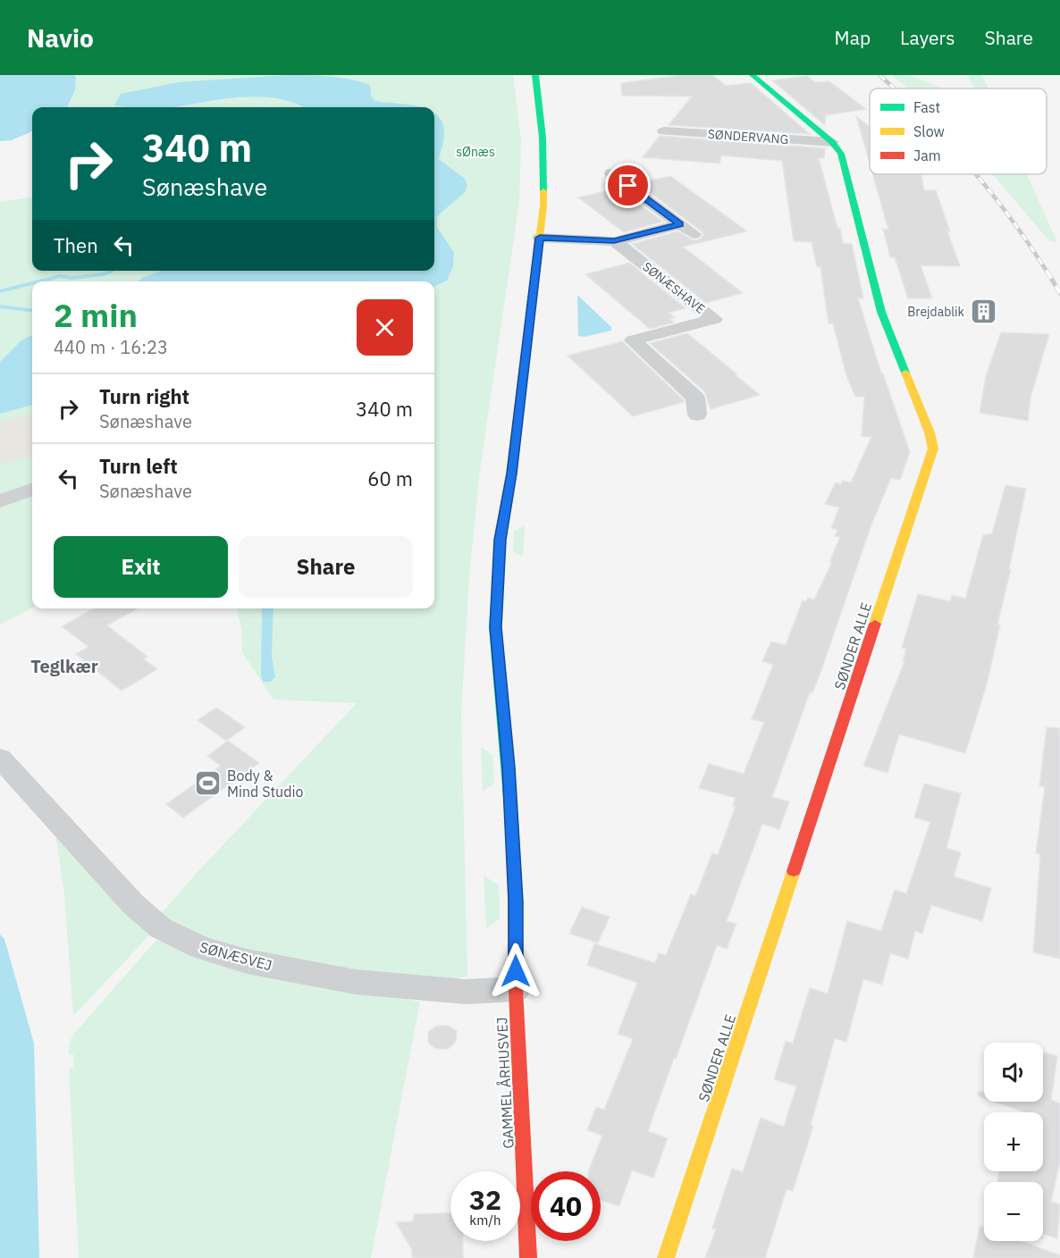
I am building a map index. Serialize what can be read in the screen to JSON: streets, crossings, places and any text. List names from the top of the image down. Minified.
{"streets":{"street":["SØNDERVANG","SØNÆSHAVE","SØNDER ALLE","SØNÆSVEJ","GAMMEL ÅRHUSVEJ"]},"crossings":[["SØNDERVANG","SØNDER ALLE"],["SØNÆSVEJ","GAMMEL ÅRHUSVEJ"]],"districts":["Teglkær"],"parks":["sØnæs"],"places":{"building":["Brejdablik"],"sports":["Body & Mind Studio"]},"legend":["Fast","Slow","Jam"],"page":{"header":"Navio","nav":["Map","Layers","Share"],"turn":["340 m","Sønæshave"],"then":"Then","heading":["2 min","440 m · 16:23"],"list":[{"name":"Turn right","note":"Sønæshave","value":"340 m"},{"name":"Turn left","note":"Sønæshave","value":"60 m"}],"buttons":["Exit","Share"],"map_buttons":["+","−"],"speed":"32 km/h","limit":"40"}}
